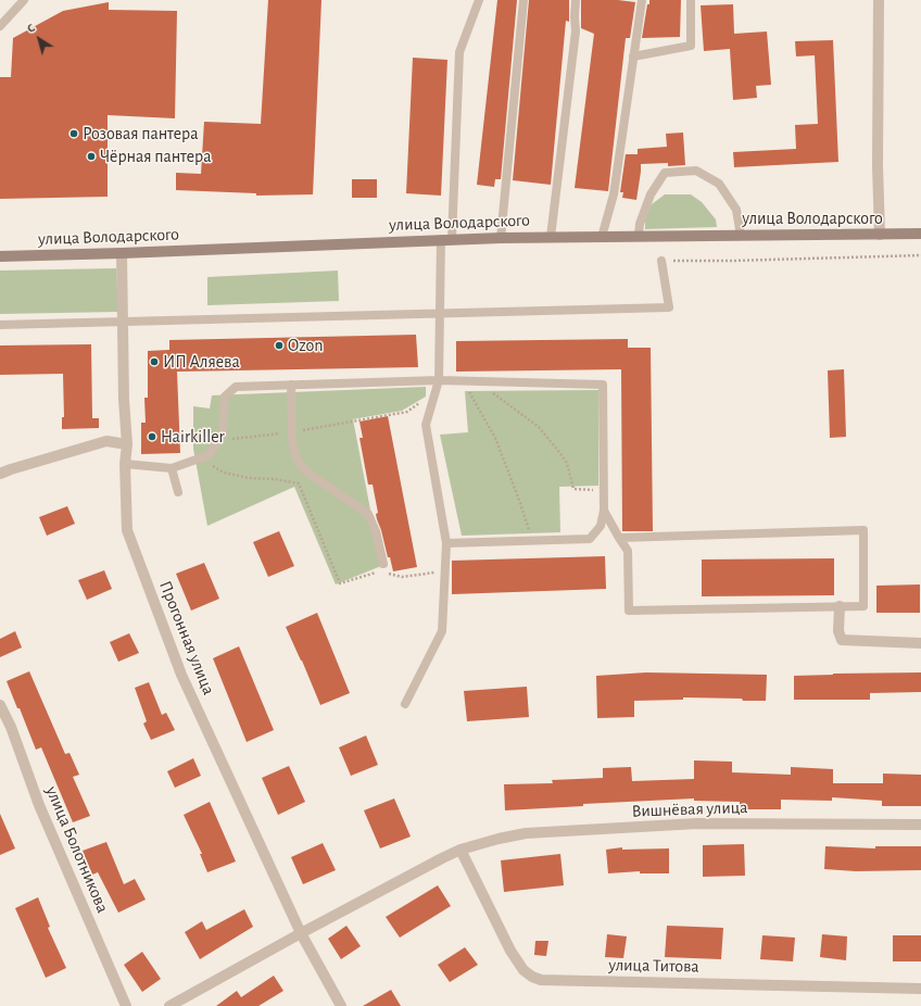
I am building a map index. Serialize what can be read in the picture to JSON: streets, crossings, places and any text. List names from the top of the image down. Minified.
{"streets":{"main road":["улица Володарского"],"street":["Прогонная улица","Вишнёвая улица","улица Болотникова","улица Титова"]},"crossings":[["улица Володарского","Прогонная улица"],["Прогонная улица","Вишнёвая улица"],["Вишнёвая улица","улица Титова"]],"places":["Розовая пантера","Чёрная пантера","Ozon","ИП Аляева","Hairkiller"],"north":"top left"}
